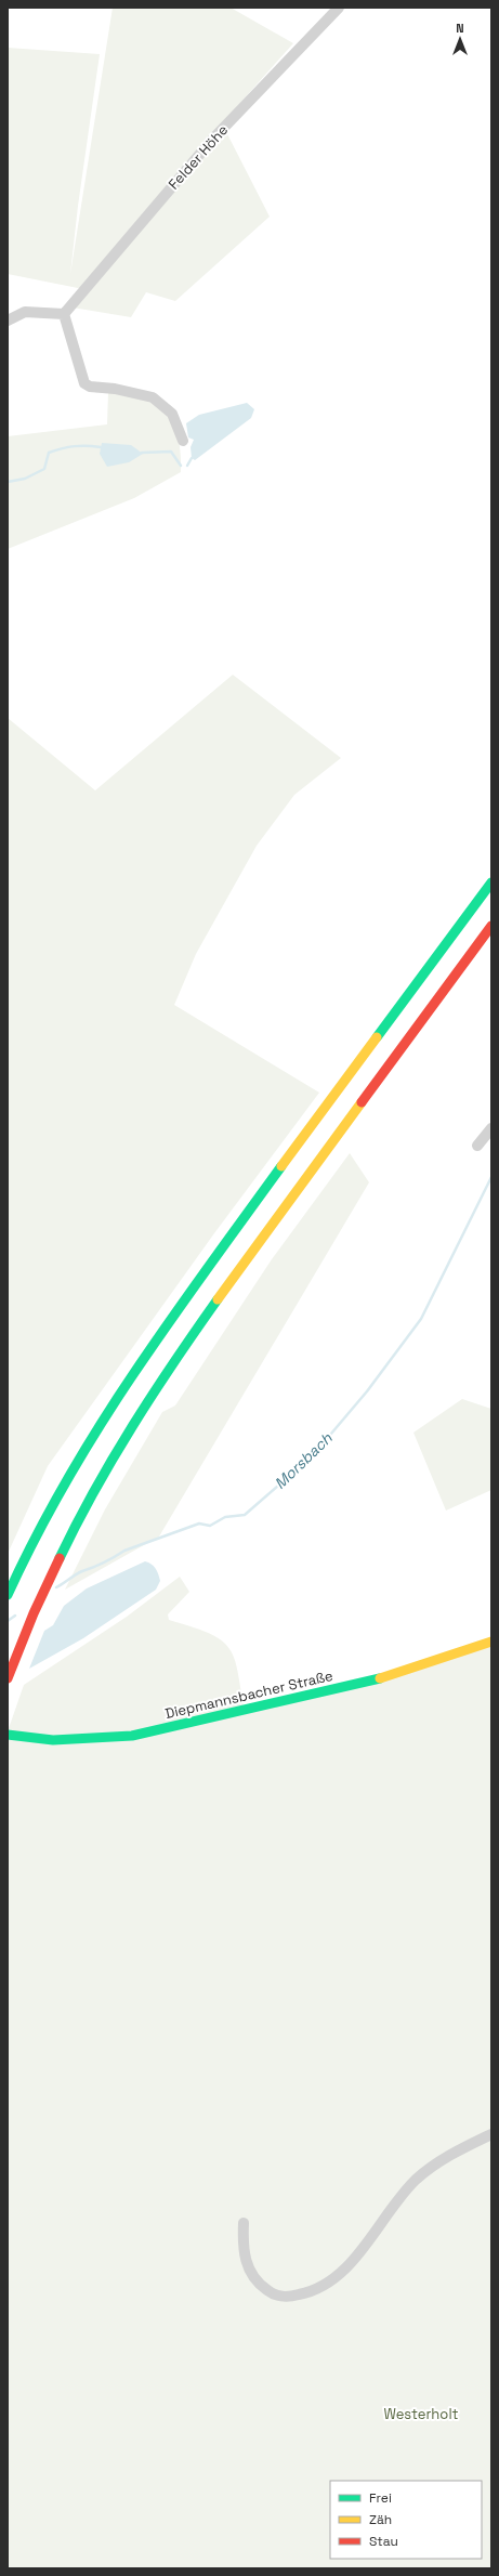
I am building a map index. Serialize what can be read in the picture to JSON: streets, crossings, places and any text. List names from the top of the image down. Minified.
{"streets":{"main road":["Diepmannsbacher Straße"],"street":["Felder Höhe"]},"water":["Morsbach"],"parks":["Westerholt"],"legend":["Frei","Zäh","Stau"],"north":"top"}
